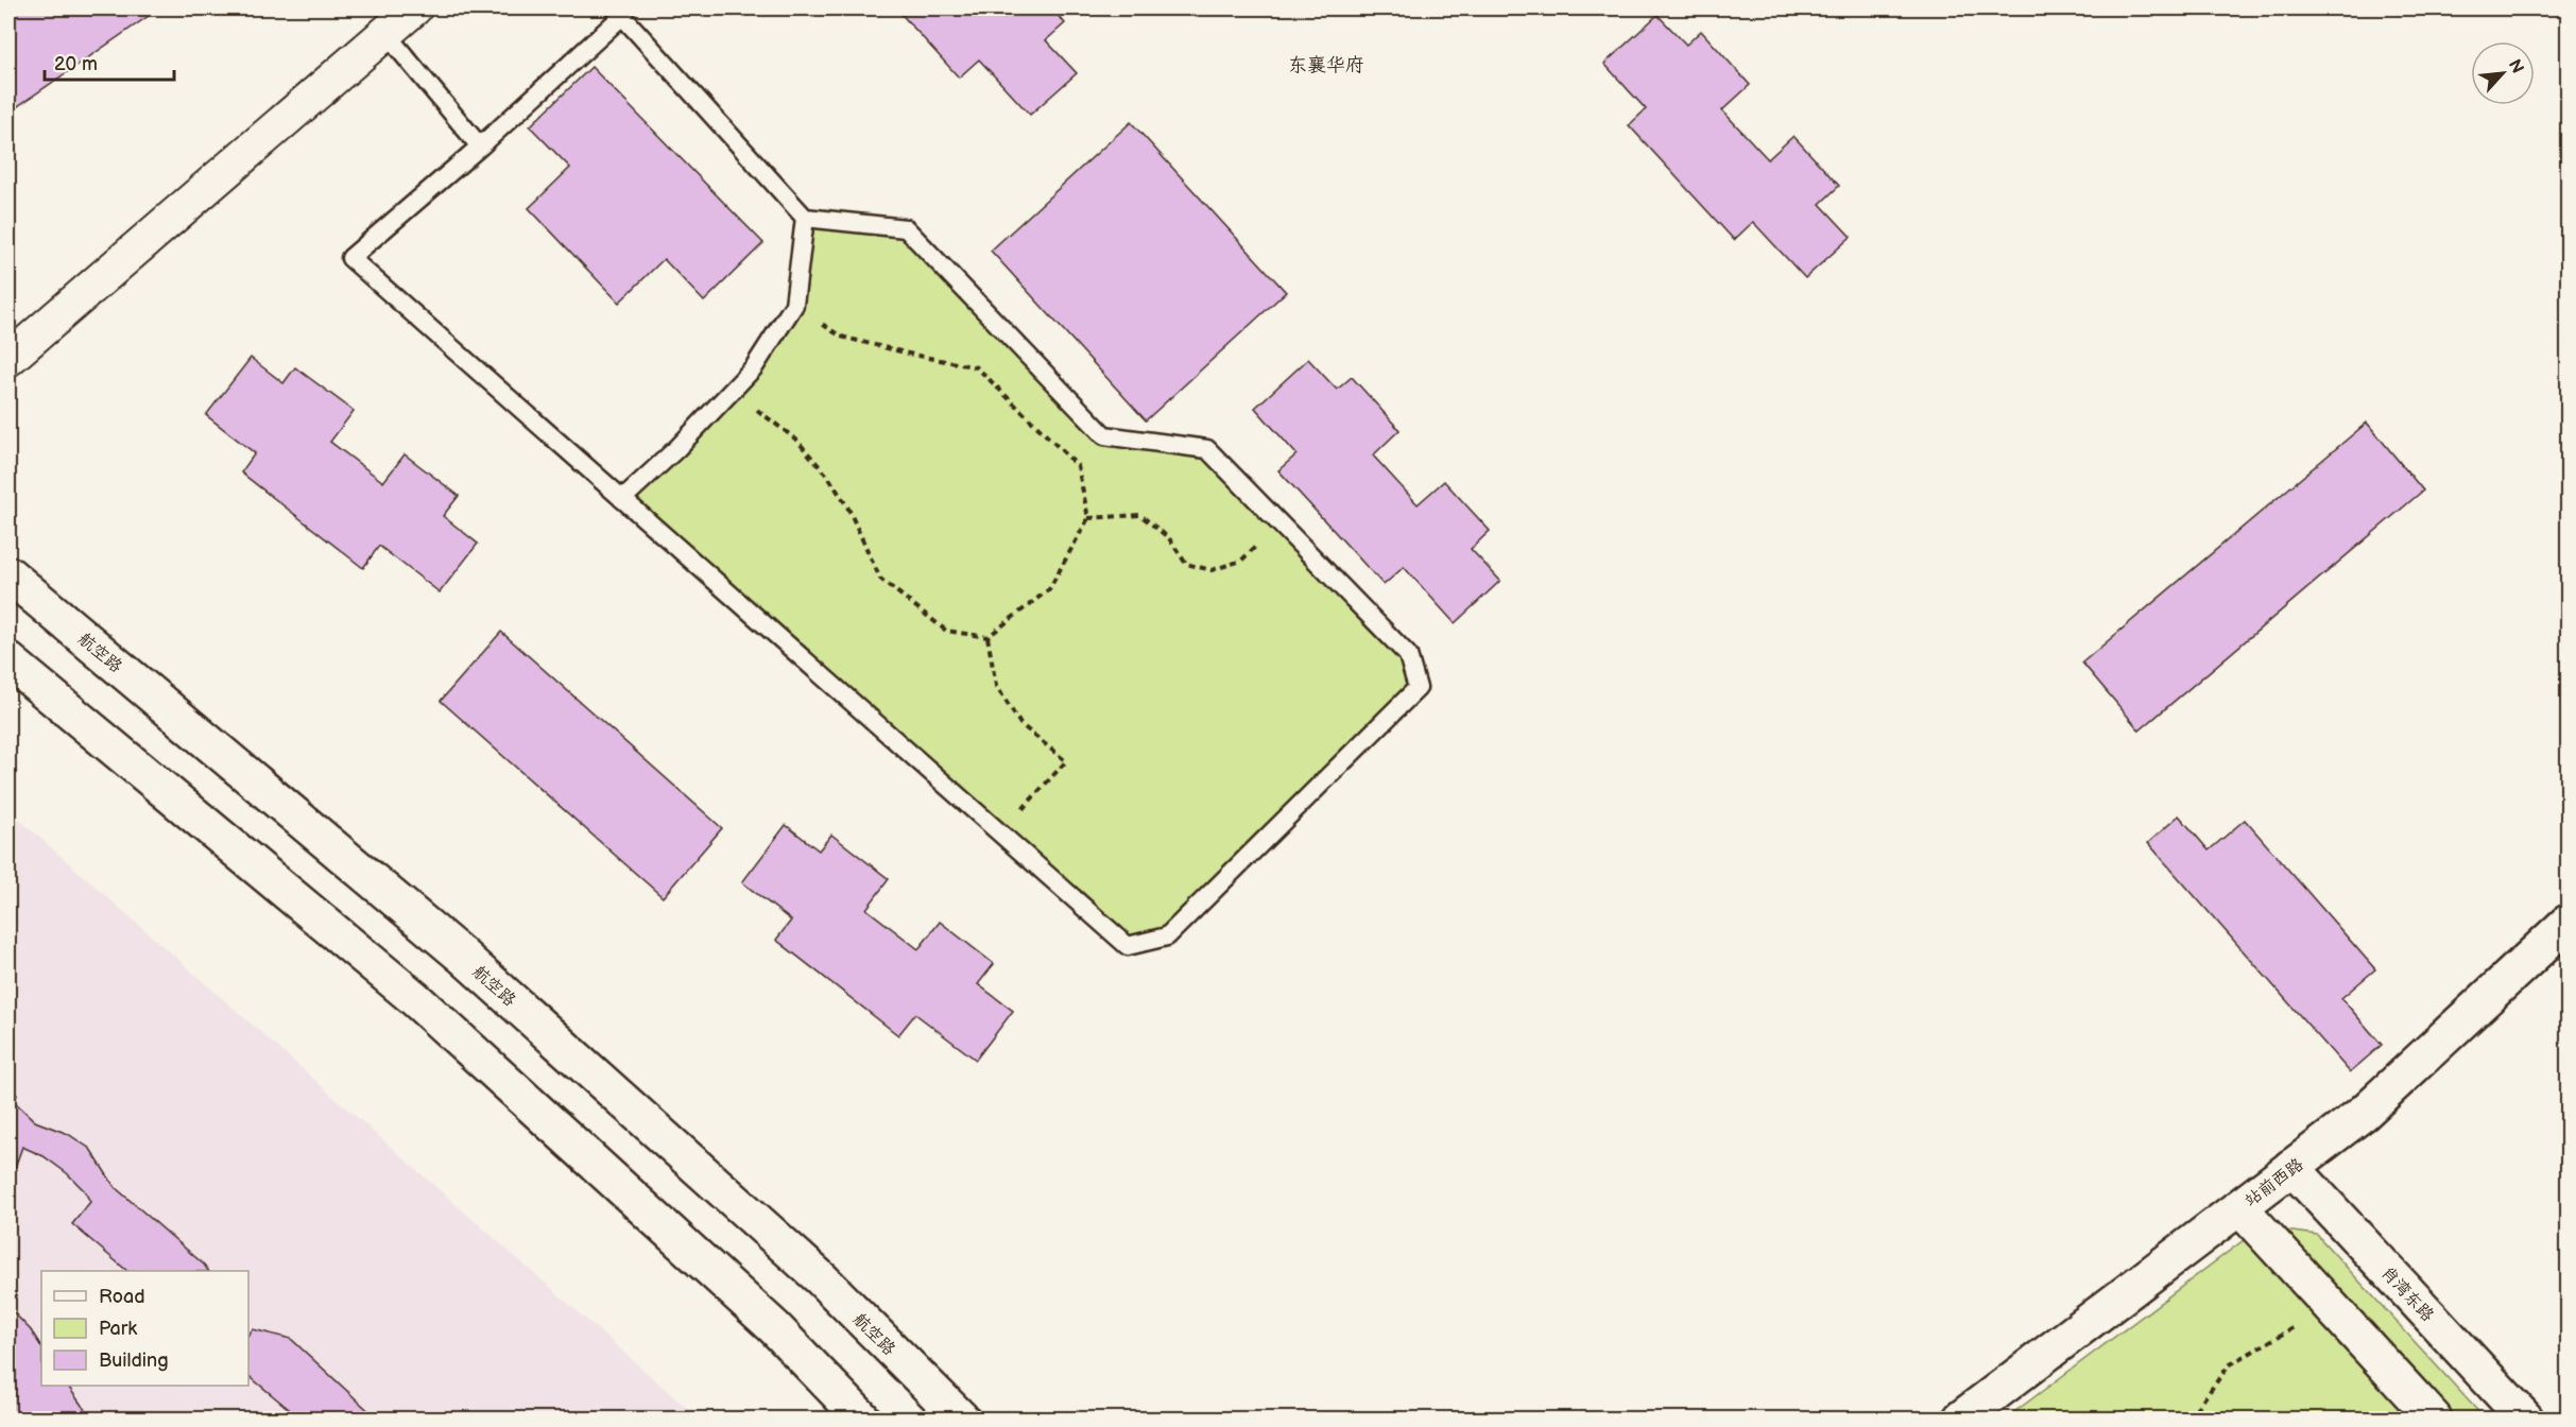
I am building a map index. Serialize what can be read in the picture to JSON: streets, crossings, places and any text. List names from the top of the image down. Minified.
{"streets":{"main road":["航空路","站前西路","肖湾东路"]},"crossings":[["站前西路","肖湾东路"]],"districts":["东襄华府"],"legend":["Road","Park","Building"],"scale_bar":"20 m","north":"top right"}
